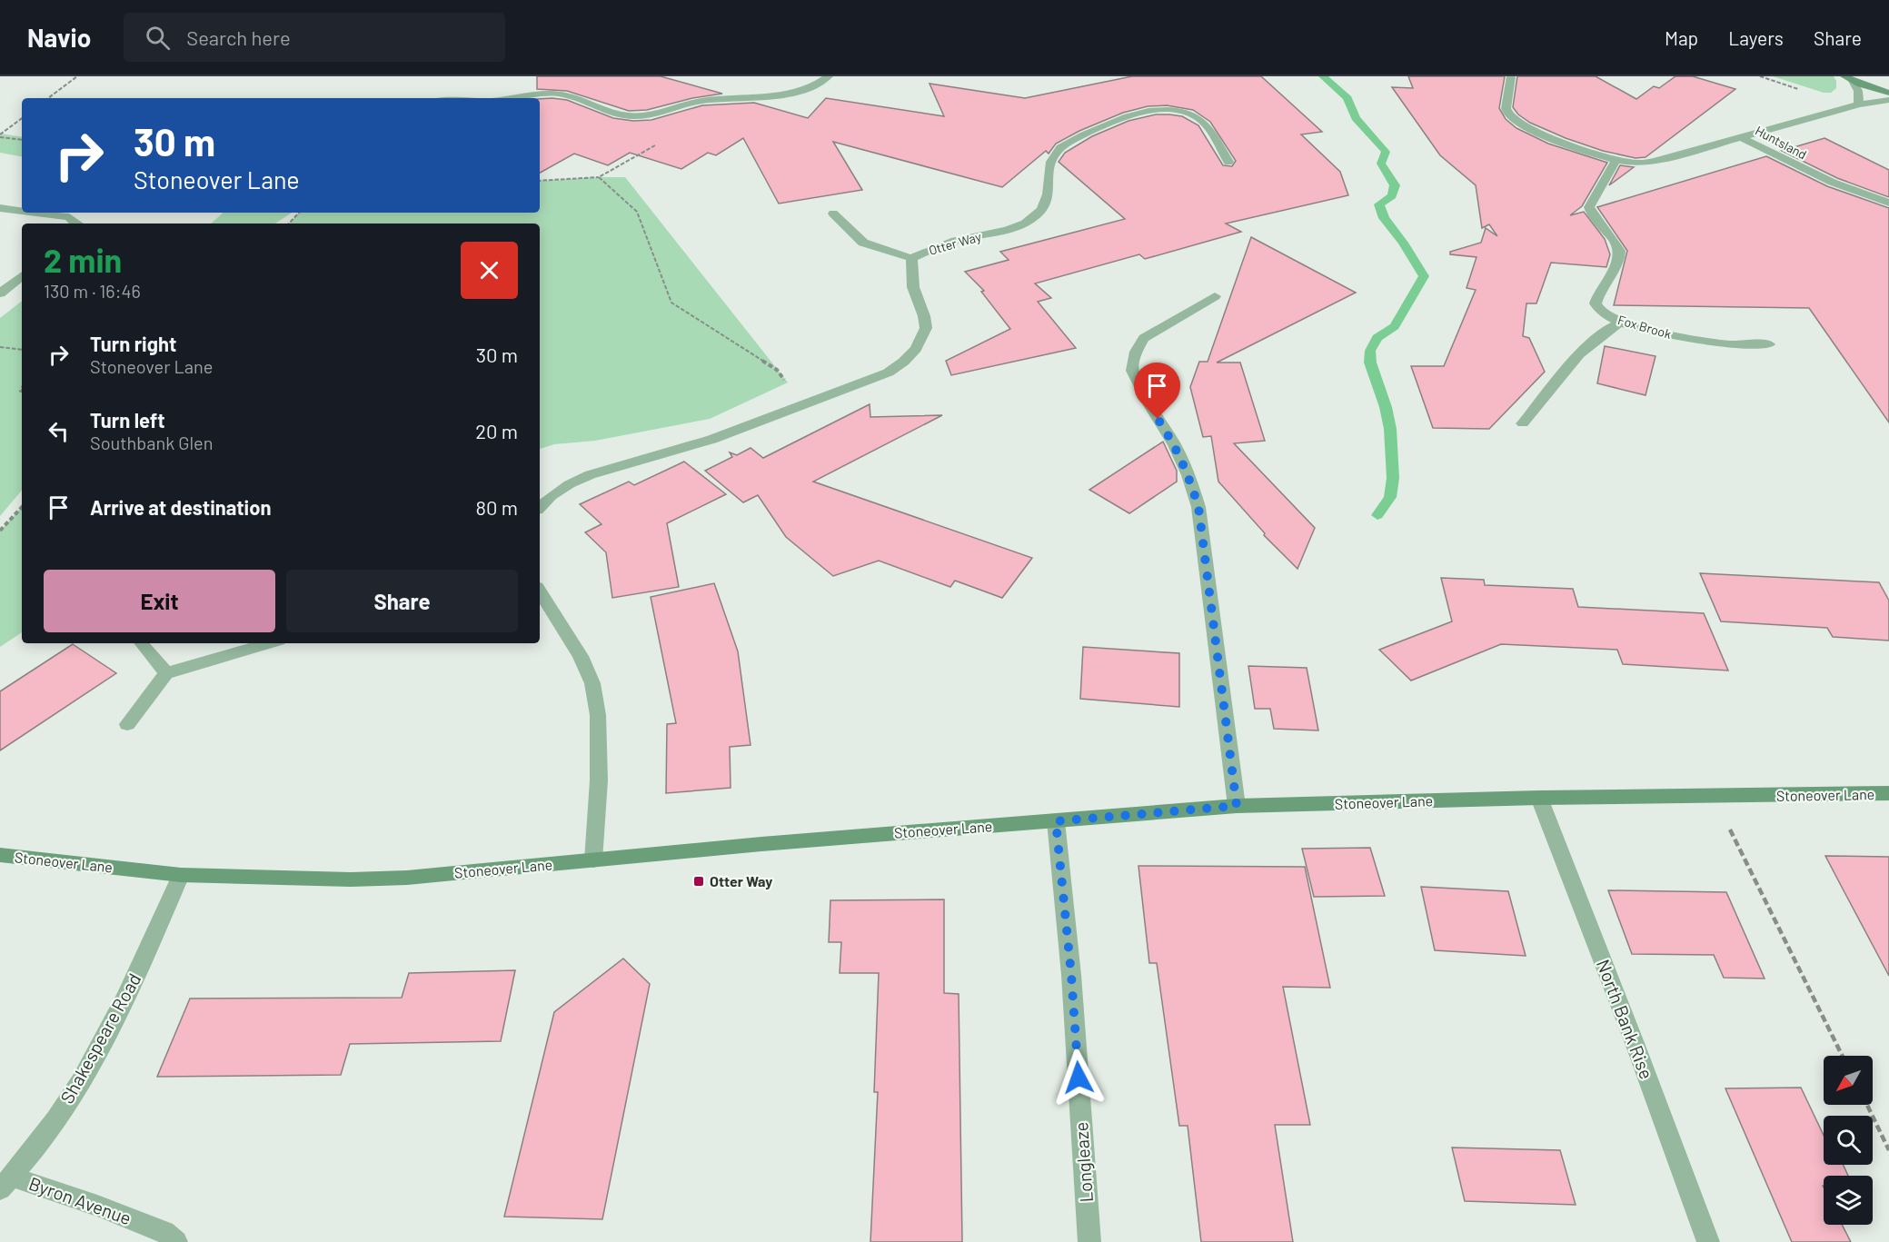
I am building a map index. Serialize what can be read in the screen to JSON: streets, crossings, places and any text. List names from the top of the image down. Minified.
{"streets":{"street":["Huntsland","Otter Way","Fox Brook","Stoneover Lane","North Bank Rise","Shakespeare Road","Longleaze","Byron Avenue"]},"crossings":[["Stoneover Lane","North Bank Rise"],["Stoneover Lane","Shakespeare Road"],["Stoneover Lane","Longleaze"],["Shakespeare Road","Byron Avenue"]],"places":{"transit":["Otter Way"]},"north":"bottom left","page":{"header":"Navio","search":"Search here","nav":["Map","Layers","Share"],"turn":["30 m","Stoneover Lane"],"heading":["2 min","130 m · 16:46"],"list":[{"name":"Turn right","note":"Stoneover Lane","value":"30 m"},{"name":"Turn left","note":"Southbank Glen","value":"20 m"},{"name":"Arrive at destination","value":"80 m"}],"buttons":["Exit","Share"]}}
